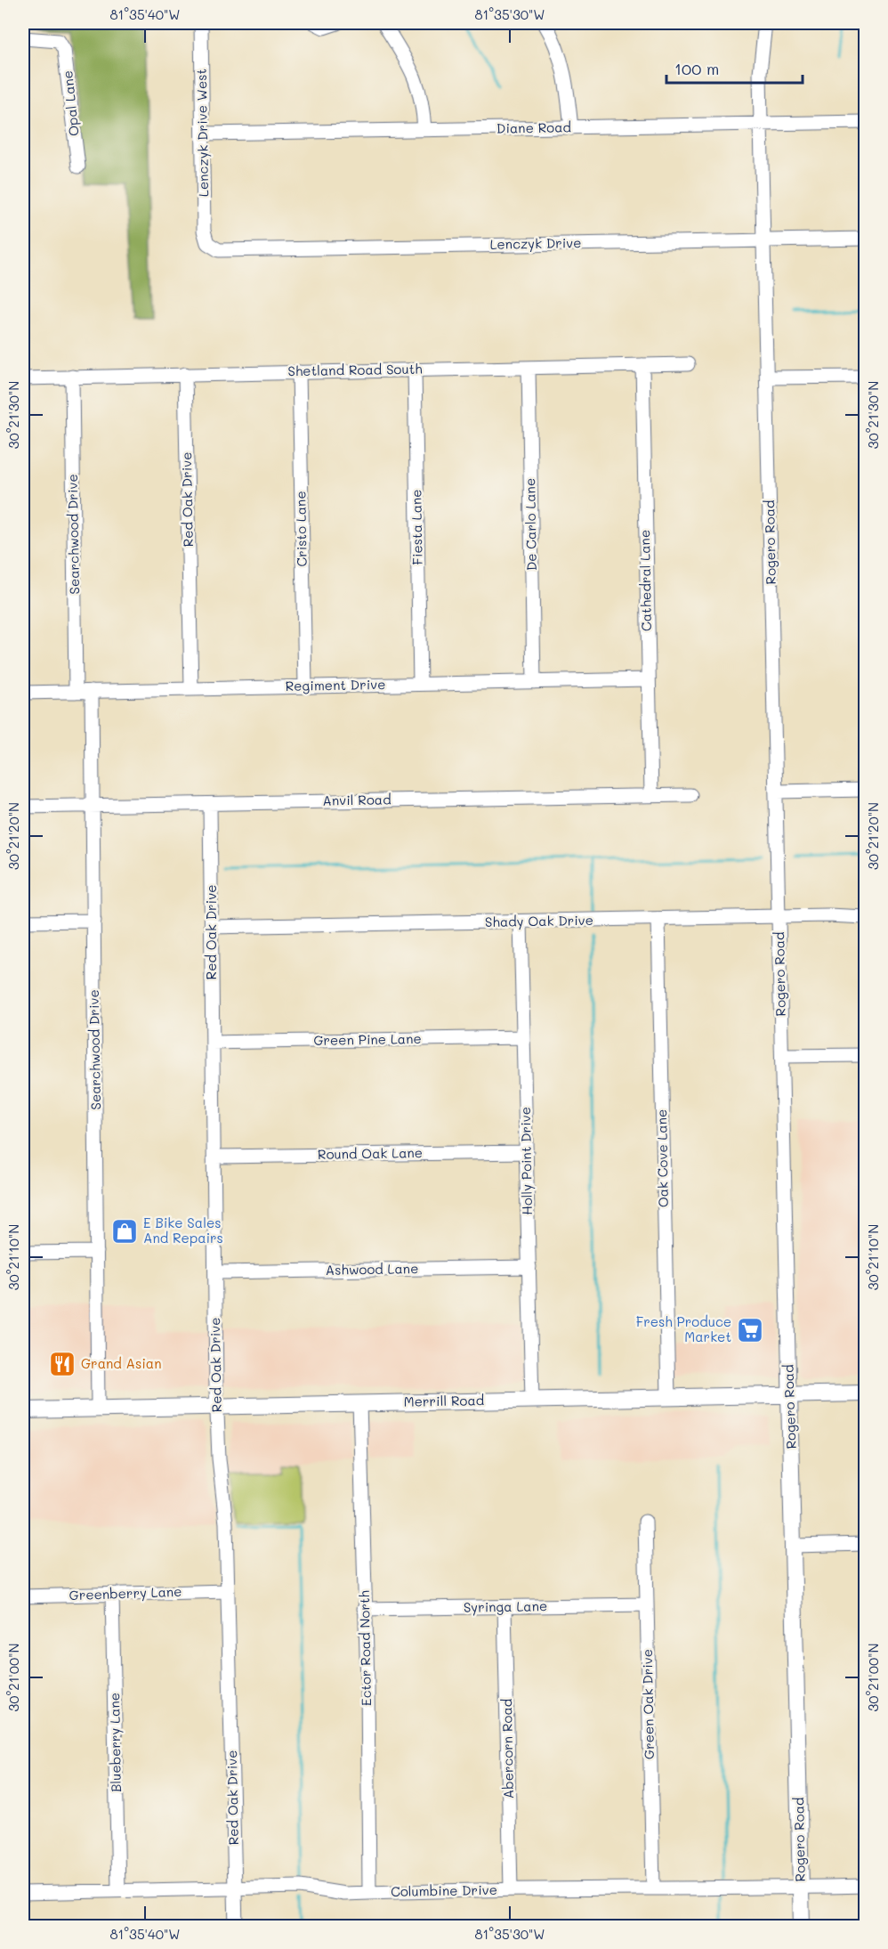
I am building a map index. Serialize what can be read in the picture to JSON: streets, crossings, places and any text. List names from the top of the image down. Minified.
{"streets":{"main road":["Rogero Road","Merrill Road"],"street":["Opal Lane","Diane Road","Lenczyk Drive West","Lenczyk Drive","Shetland Road South","Red Oak Drive","De Carlo Lane","Fiesta Lane","Cristo Lane","Searchwood Drive","Cathedral Lane","Regiment Drive","Anvil Road","Shady Oak Drive","Green Pine Lane","Round Oak Lane","Oak Cove Lane","Holly Point Drive","Ashwood Lane","Greenberry Lane","Syringa Lane","Ector Road North","Green Oak Drive","Blueberry Lane","Abercorn Road","Columbine Drive"]},"crossings":[["Diane Road","Lenczyk Drive West"],["Diane Road","Rogero Road"],["Lenczyk Drive West","Lenczyk Drive"],["Lenczyk Drive","Rogero Road"],["Shetland Road South","Red Oak Drive"],["Shetland Road South","De Carlo Lane"],["Shetland Road South","Fiesta Lane"],["Shetland Road South","Cristo Lane"],["Shetland Road South","Searchwood Drive"],["Shetland Road South","Cathedral Lane"],["Red Oak Drive","Regiment Drive"],["Red Oak Drive","Anvil Road"],["Red Oak Drive","Shady Oak Drive"],["Red Oak Drive","Green Pine Lane"],["Red Oak Drive","Round Oak Lane"],["Red Oak Drive","Ashwood Lane"],["Red Oak Drive","Merrill Road"],["Red Oak Drive","Greenberry Lane"],["Red Oak Drive","Columbine Drive"],["De Carlo Lane","Regiment Drive"],["Fiesta Lane","Regiment Drive"],["Cristo Lane","Regiment Drive"],["Searchwood Drive","Regiment Drive"],["Searchwood Drive","Anvil Road"],["Searchwood Drive","Merrill Road"],["Rogero Road","Shady Oak Drive"],["Rogero Road","Merrill Road"],["Rogero Road","Columbine Drive"],["Cathedral Lane","Regiment Drive"],["Cathedral Lane","Anvil Road"],["Shady Oak Drive","Oak Cove Lane"],["Shady Oak Drive","Holly Point Drive"],["Green Pine Lane","Holly Point Drive"],["Round Oak Lane","Holly Point Drive"],["Oak Cove Lane","Merrill Road"],["Holly Point Drive","Ashwood Lane"],["Holly Point Drive","Merrill Road"],["Merrill Road","Ector Road North"],["Greenberry Lane","Blueberry Lane"],["Syringa Lane","Ector Road North"],["Syringa Lane","Green Oak Drive"],["Syringa Lane","Abercorn Road"],["Ector Road North","Columbine Drive"],["Green Oak Drive","Columbine Drive"],["Blueberry Lane","Columbine Drive"],["Abercorn Road","Columbine Drive"]],"places":{"shop":["E Bike Sales And Repairs"],"supermarket":["Fresh Produce Market"],"restaurant":["Grand Asian"]},"scale_bar":"100 m","coordinates":["81°35'40\"W","81°35'30\"W","30°21'30\"N","30°21'20\"N","30°21'10\"N","30°21'00\"N"]}
